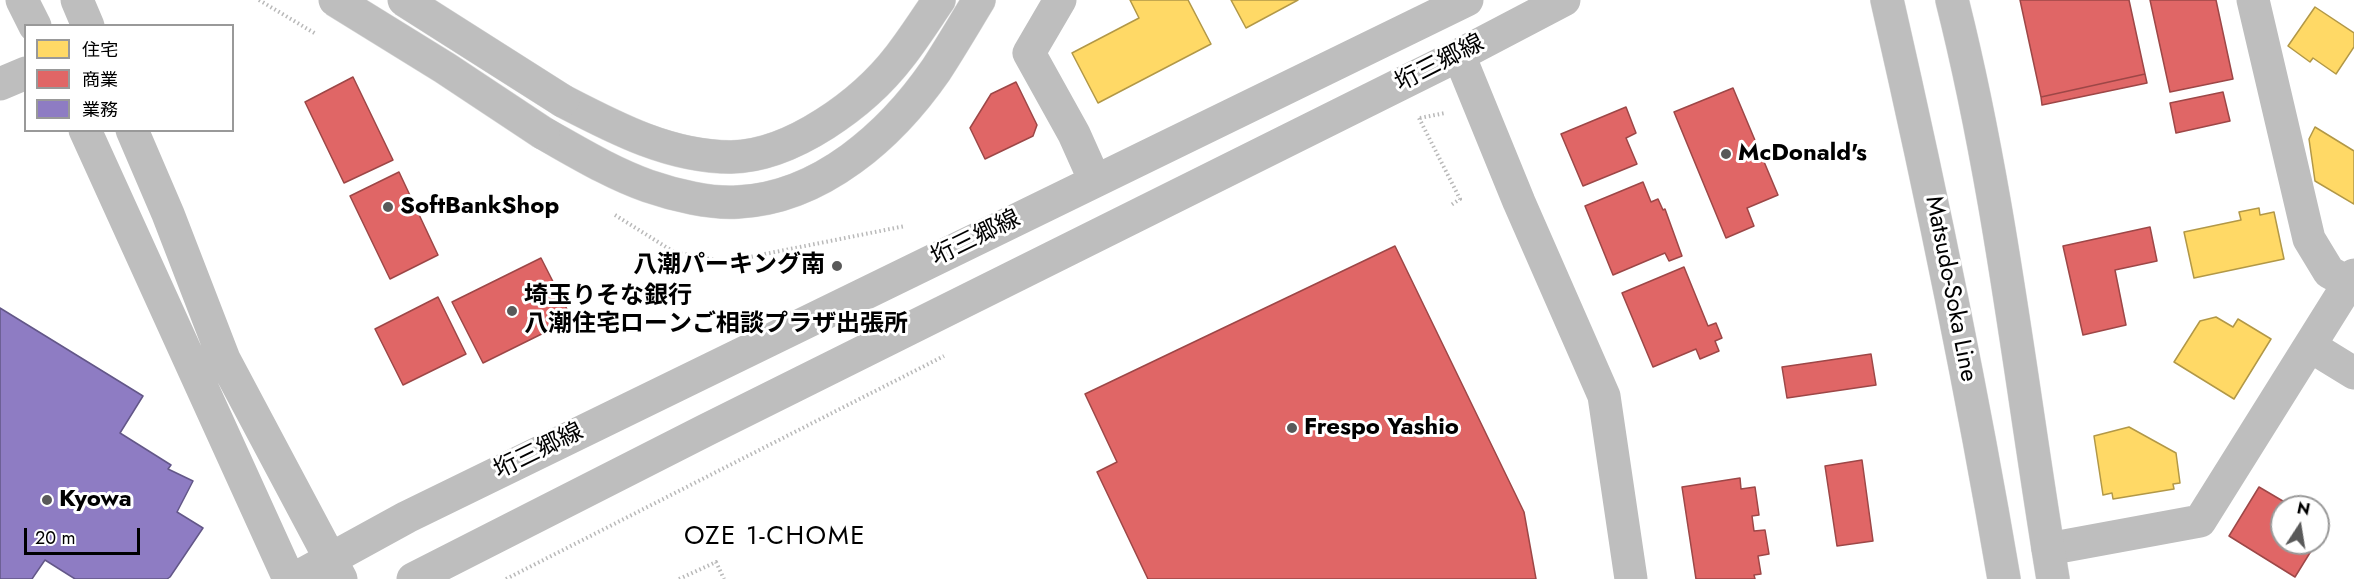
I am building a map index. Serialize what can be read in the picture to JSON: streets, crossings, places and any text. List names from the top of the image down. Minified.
{"streets":{"main road":["垳三郷線","Matsudo-Soka Line"]},"districts":["OZE 1-CHOME"],"places":["McDonald's","SoftBankShop","八潮パーキング南","埼玉りそな銀行 八潮住宅ローンご相談プラザ出張所","Frespo Yashio","Kyowa"],"legend":["住宅","商業","業務"],"scale_bar":"20 m","north":"top"}
